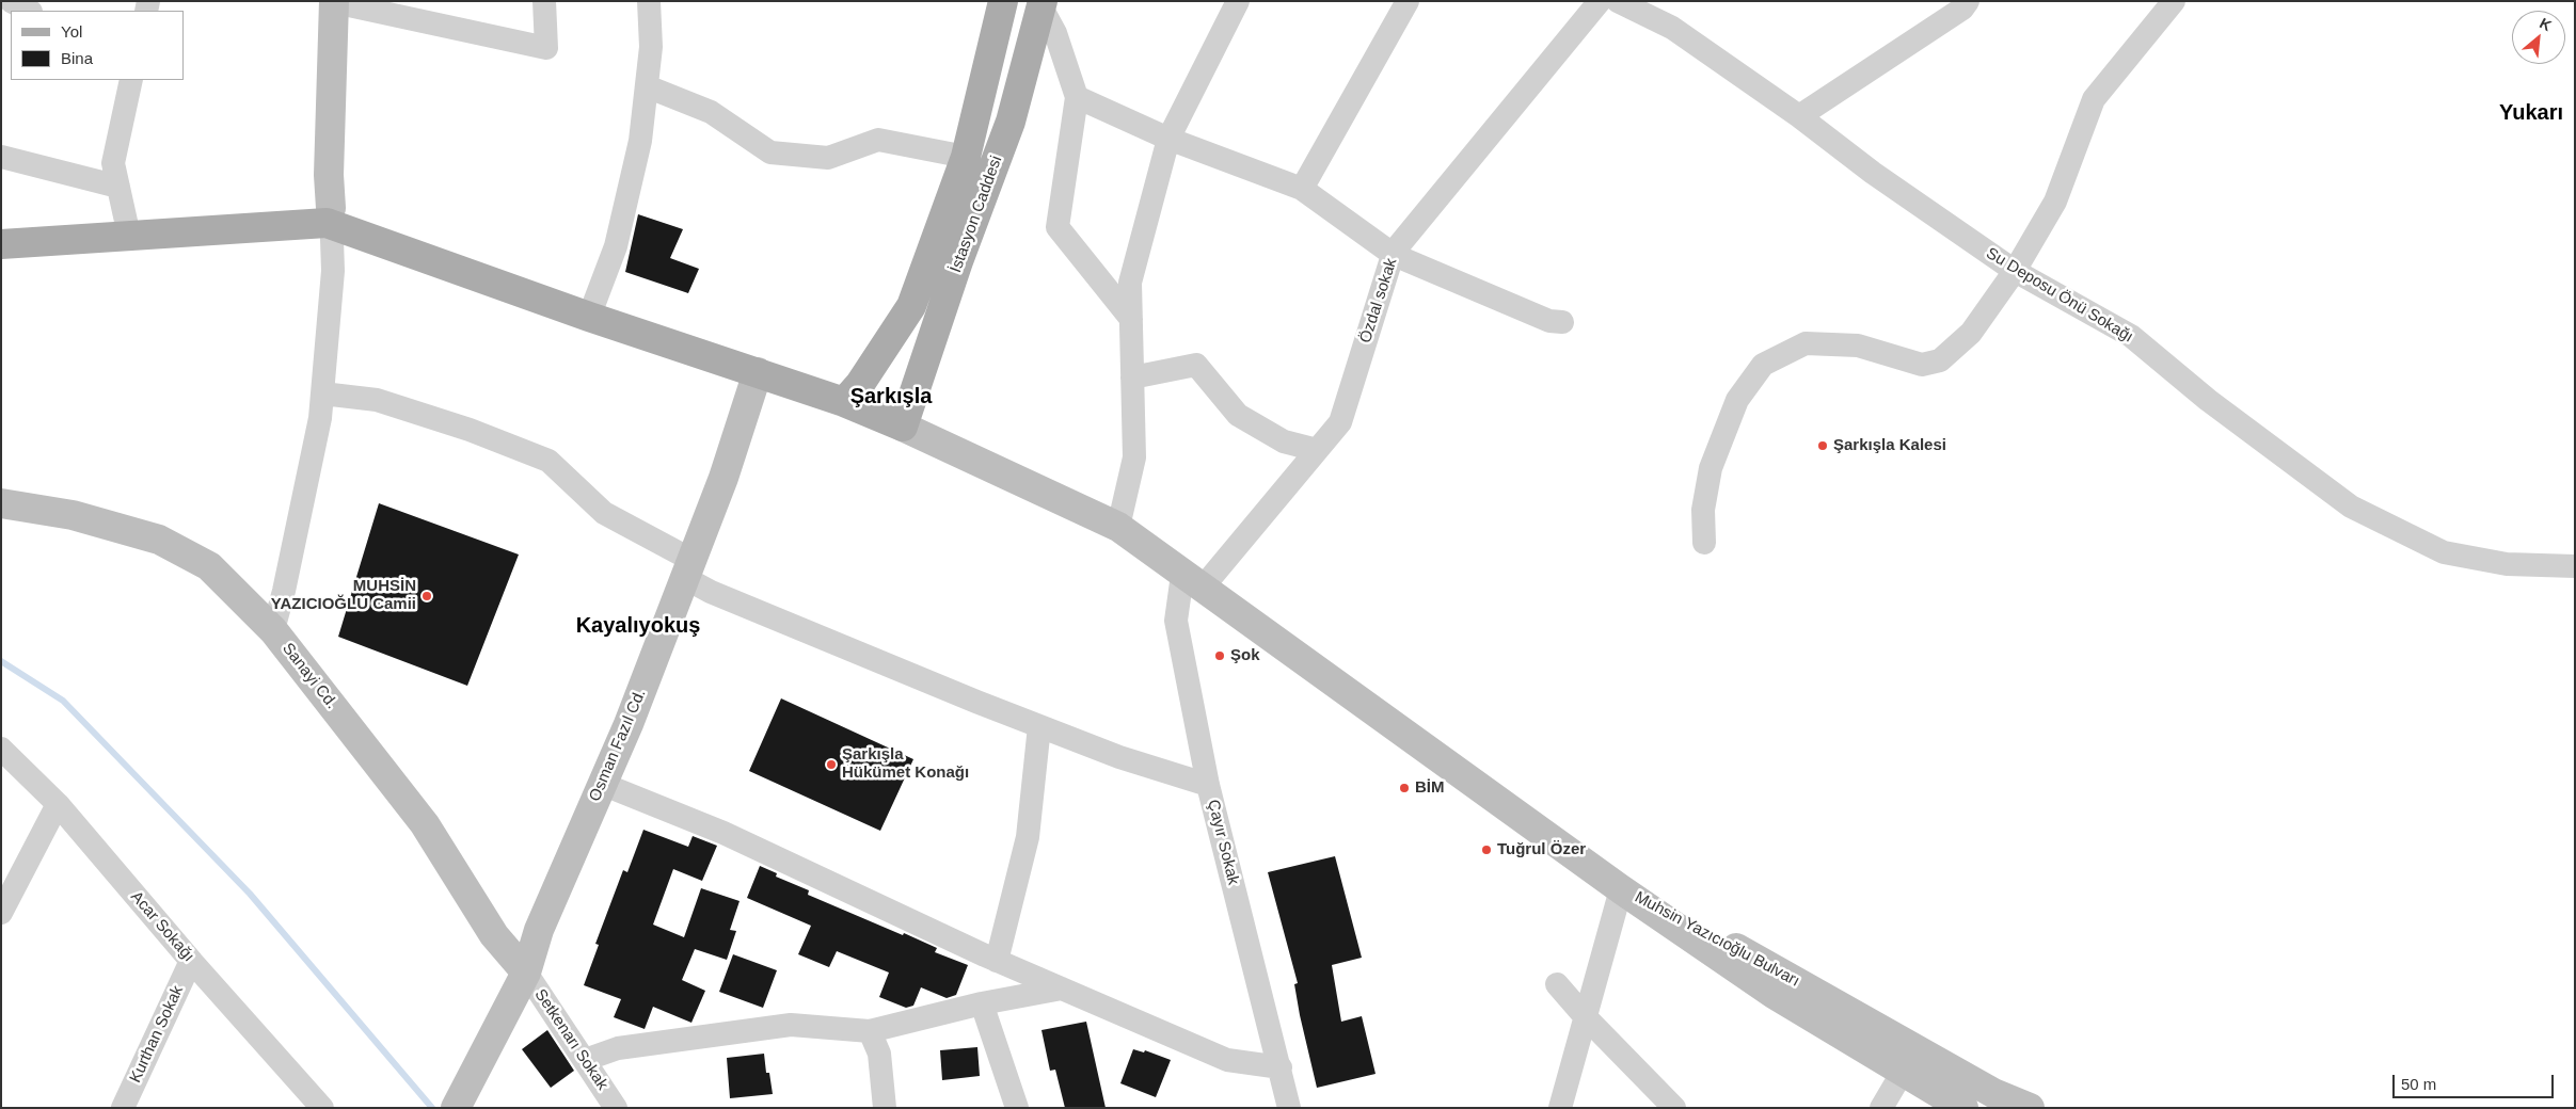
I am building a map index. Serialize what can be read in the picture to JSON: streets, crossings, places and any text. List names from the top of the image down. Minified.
{"streets":{"main road":["İstasyon Caddesi","Sanayi Cd.","Osman Fazıl Cd.","Muhsin Yazıcıoğlu Bulvarı"],"street":["Su Deposu Önü Sokağı","Özdal sokak","Çayır Sokak","Acar Sokağı","Kurthan Sokak","Setkenarı Sokak"]},"crossings":[["Özdal sokak","Çayır Sokak"],["Sanayi Cd.","Osman Fazıl Cd."],["Sanayi Cd.","Setkenarı Sokak"],["Osman Fazıl Cd.","Setkenarı Sokak"],["Acar Sokağı","Kurthan Sokak"]],"districts":["Yukarı","Şarkışla","Kayalıyokuş"],"places":["Şarkışla Kalesi","MUHSİN YAZICIOĞLU Camii","Şok","Şarkışla Hükümet Konağı","BİM","Tuğrul Özer"],"legend":["Yol","Bina"],"scale_bar":"50 m","north":"top right"}
